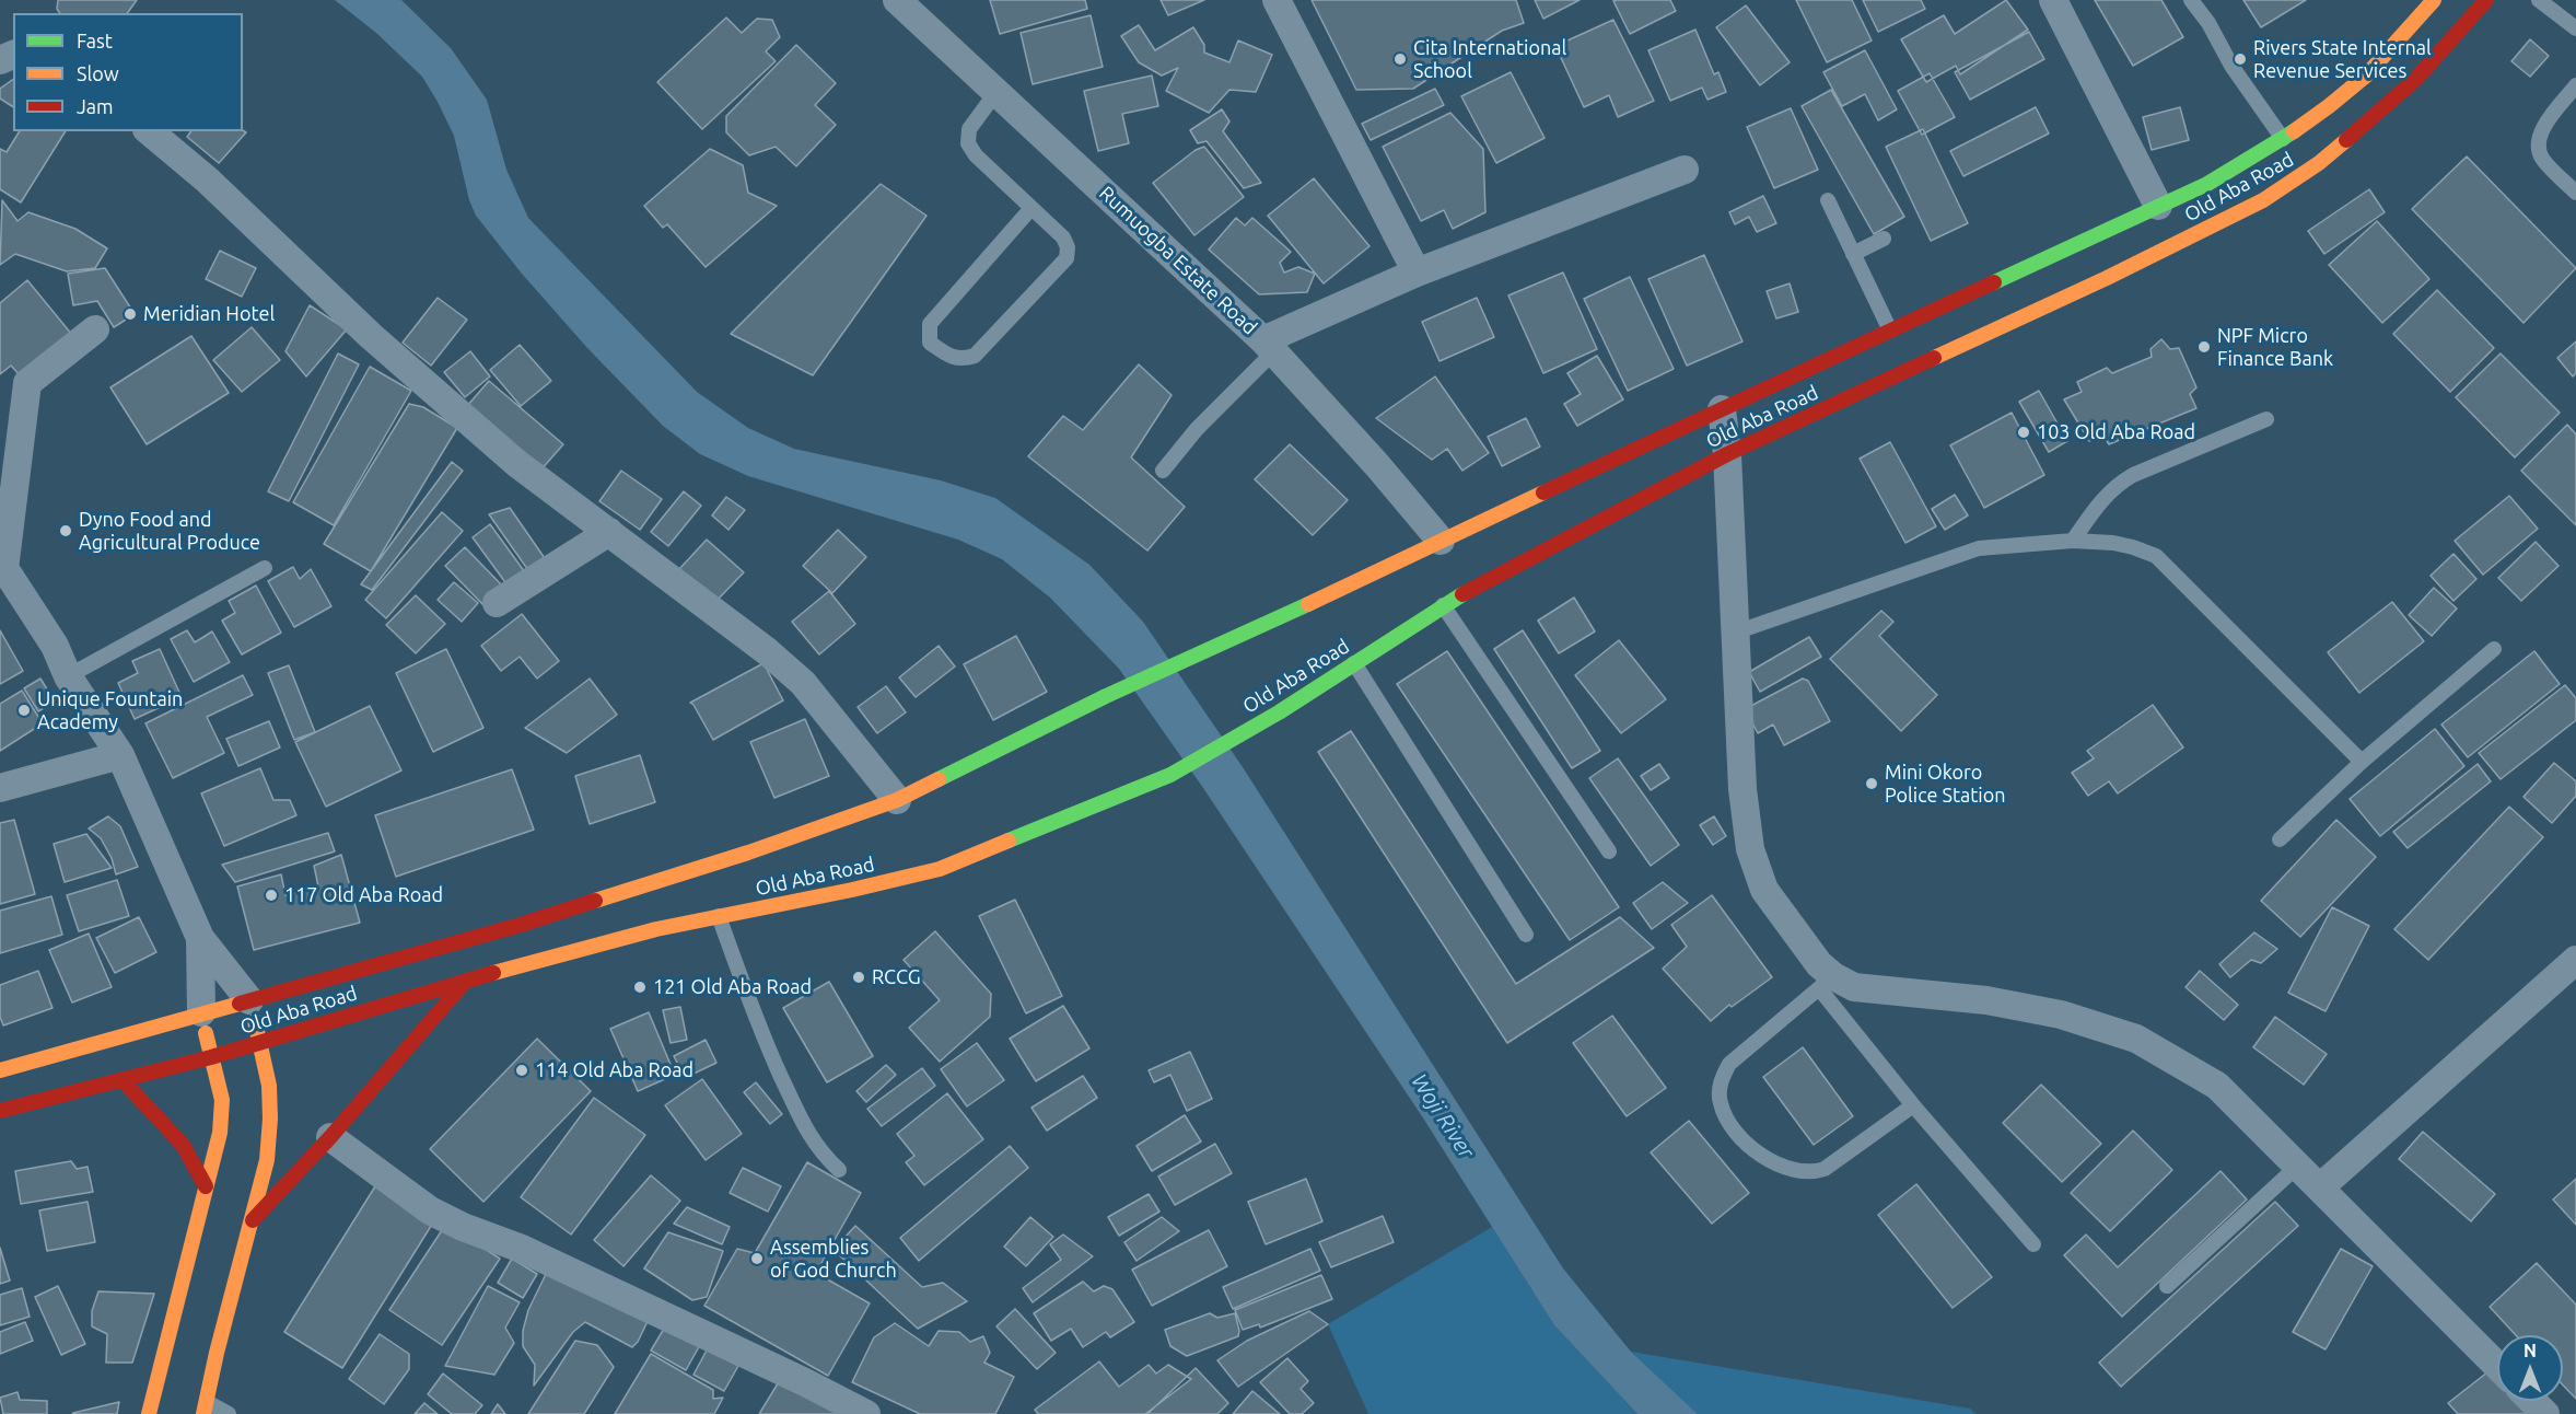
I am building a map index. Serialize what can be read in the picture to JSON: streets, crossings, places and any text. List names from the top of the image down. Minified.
{"streets":{"main road":["Old Aba Road"],"street":["Rumuogba Estate Road"]},"crossings":[["Old Aba Road","Rumuogba Estate Road"]],"water":["Woji River"],"places":["Cita International School","Rivers State Internal Revenue Services","Meridian Hotel","NPF Micro Finance Bank","103 Old Aba Road","Dyno Food and Agricultural Produce","Unique Fountain Academy","Mini Okoro Police Station","117 Old Aba Road","RCCG","121 Old Aba Road","114 Old Aba Road","Assemblies of God Church"],"legend":["Fast","Slow","Jam"],"north":"top"}
